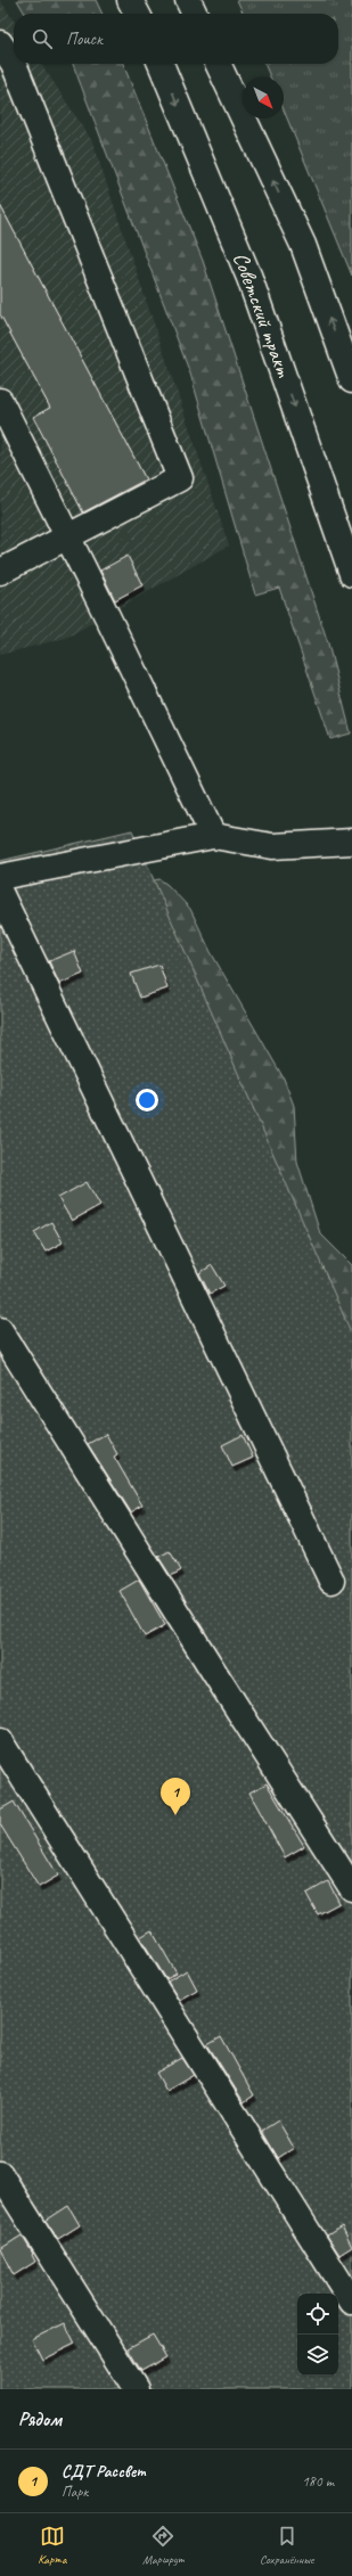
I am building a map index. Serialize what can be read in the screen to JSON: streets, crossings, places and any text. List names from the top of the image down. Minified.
{"streets":{"main road":["Советский тракт"]},"north":"bottom right","page":{"search":"Поиск","pins":"1","heading":"Рядом","list":[{"mark":"1","name":"СДТ Рассвет","note":"Парк","value":"180 m"}],"nav":["Карта","Маршрут","Сохранённые"]}}
